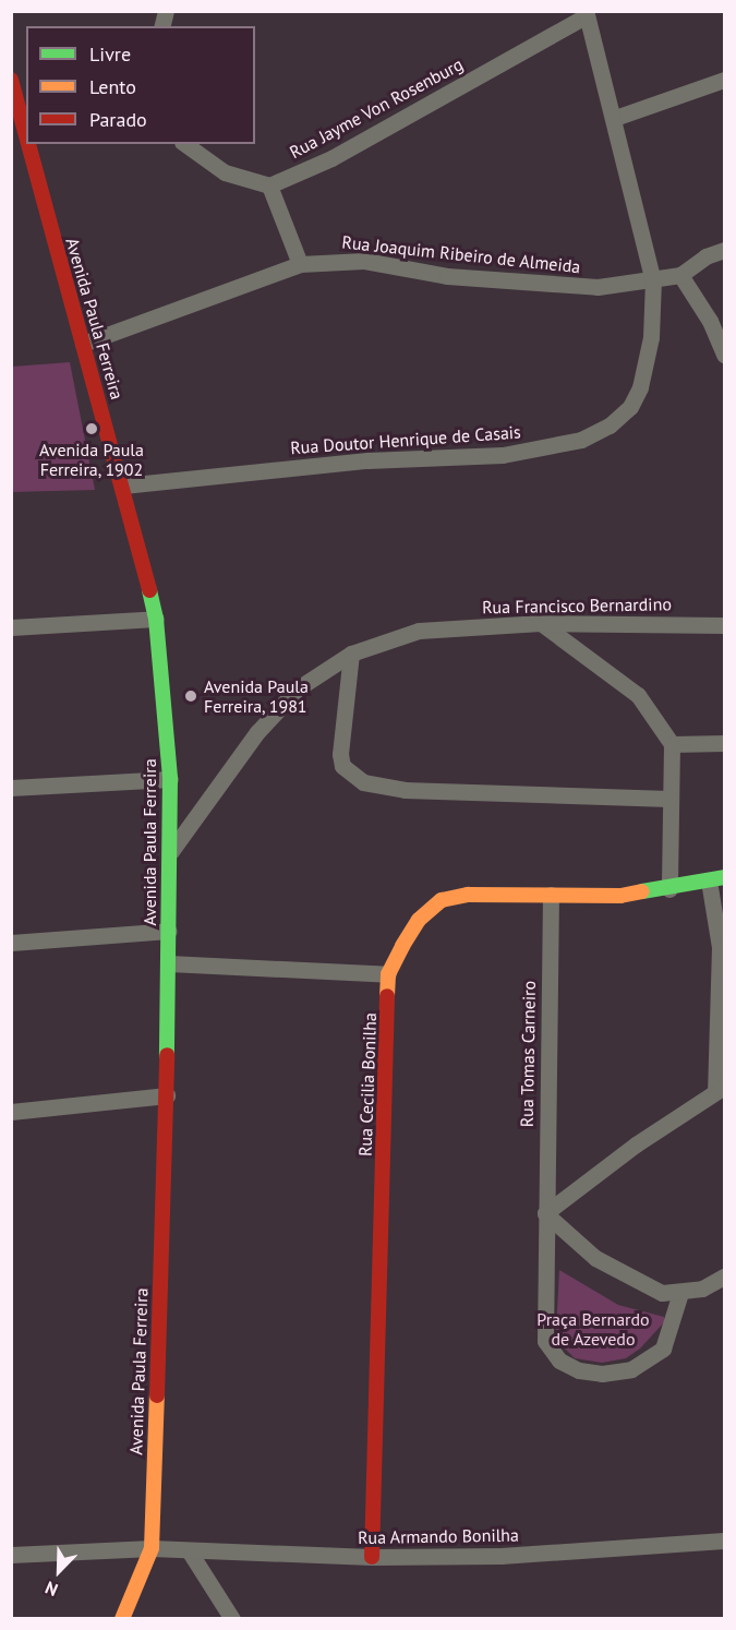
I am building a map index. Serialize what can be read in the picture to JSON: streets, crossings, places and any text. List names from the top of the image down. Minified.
{"streets":{"main road":["Avenida Paula Ferreira","Rua Cecilia Bonilha"],"street":["Rua Jayme Von Rosenburg","Rua Joaquim Ribeiro de Almeida","Rua Doutor Henrique de Casais","Rua Francisco Bernardino","Rua Tomas Carneiro","Rua Armando Bonilha"]},"crossings":[["Rua Jayme Von Rosenburg","Rua Doutor Henrique de Casais"],["Rua Joaquim Ribeiro de Almeida","Avenida Paula Ferreira"],["Rua Joaquim Ribeiro de Almeida","Rua Doutor Henrique de Casais"],["Avenida Paula Ferreira","Rua Doutor Henrique de Casais"],["Avenida Paula Ferreira","Rua Francisco Bernardino"],["Avenida Paula Ferreira","Rua Armando Bonilha"],["Rua Tomas Carneiro","Rua Cecilia Bonilha"],["Rua Cecilia Bonilha","Rua Armando Bonilha"]],"parks":["Praça Bernardo de Azevedo"],"places":["Avenida Paula Ferreira, 1902","Avenida Paula Ferreira, 1981"],"legend":["Livre","Lento","Parado"],"north":"bottom left"}
